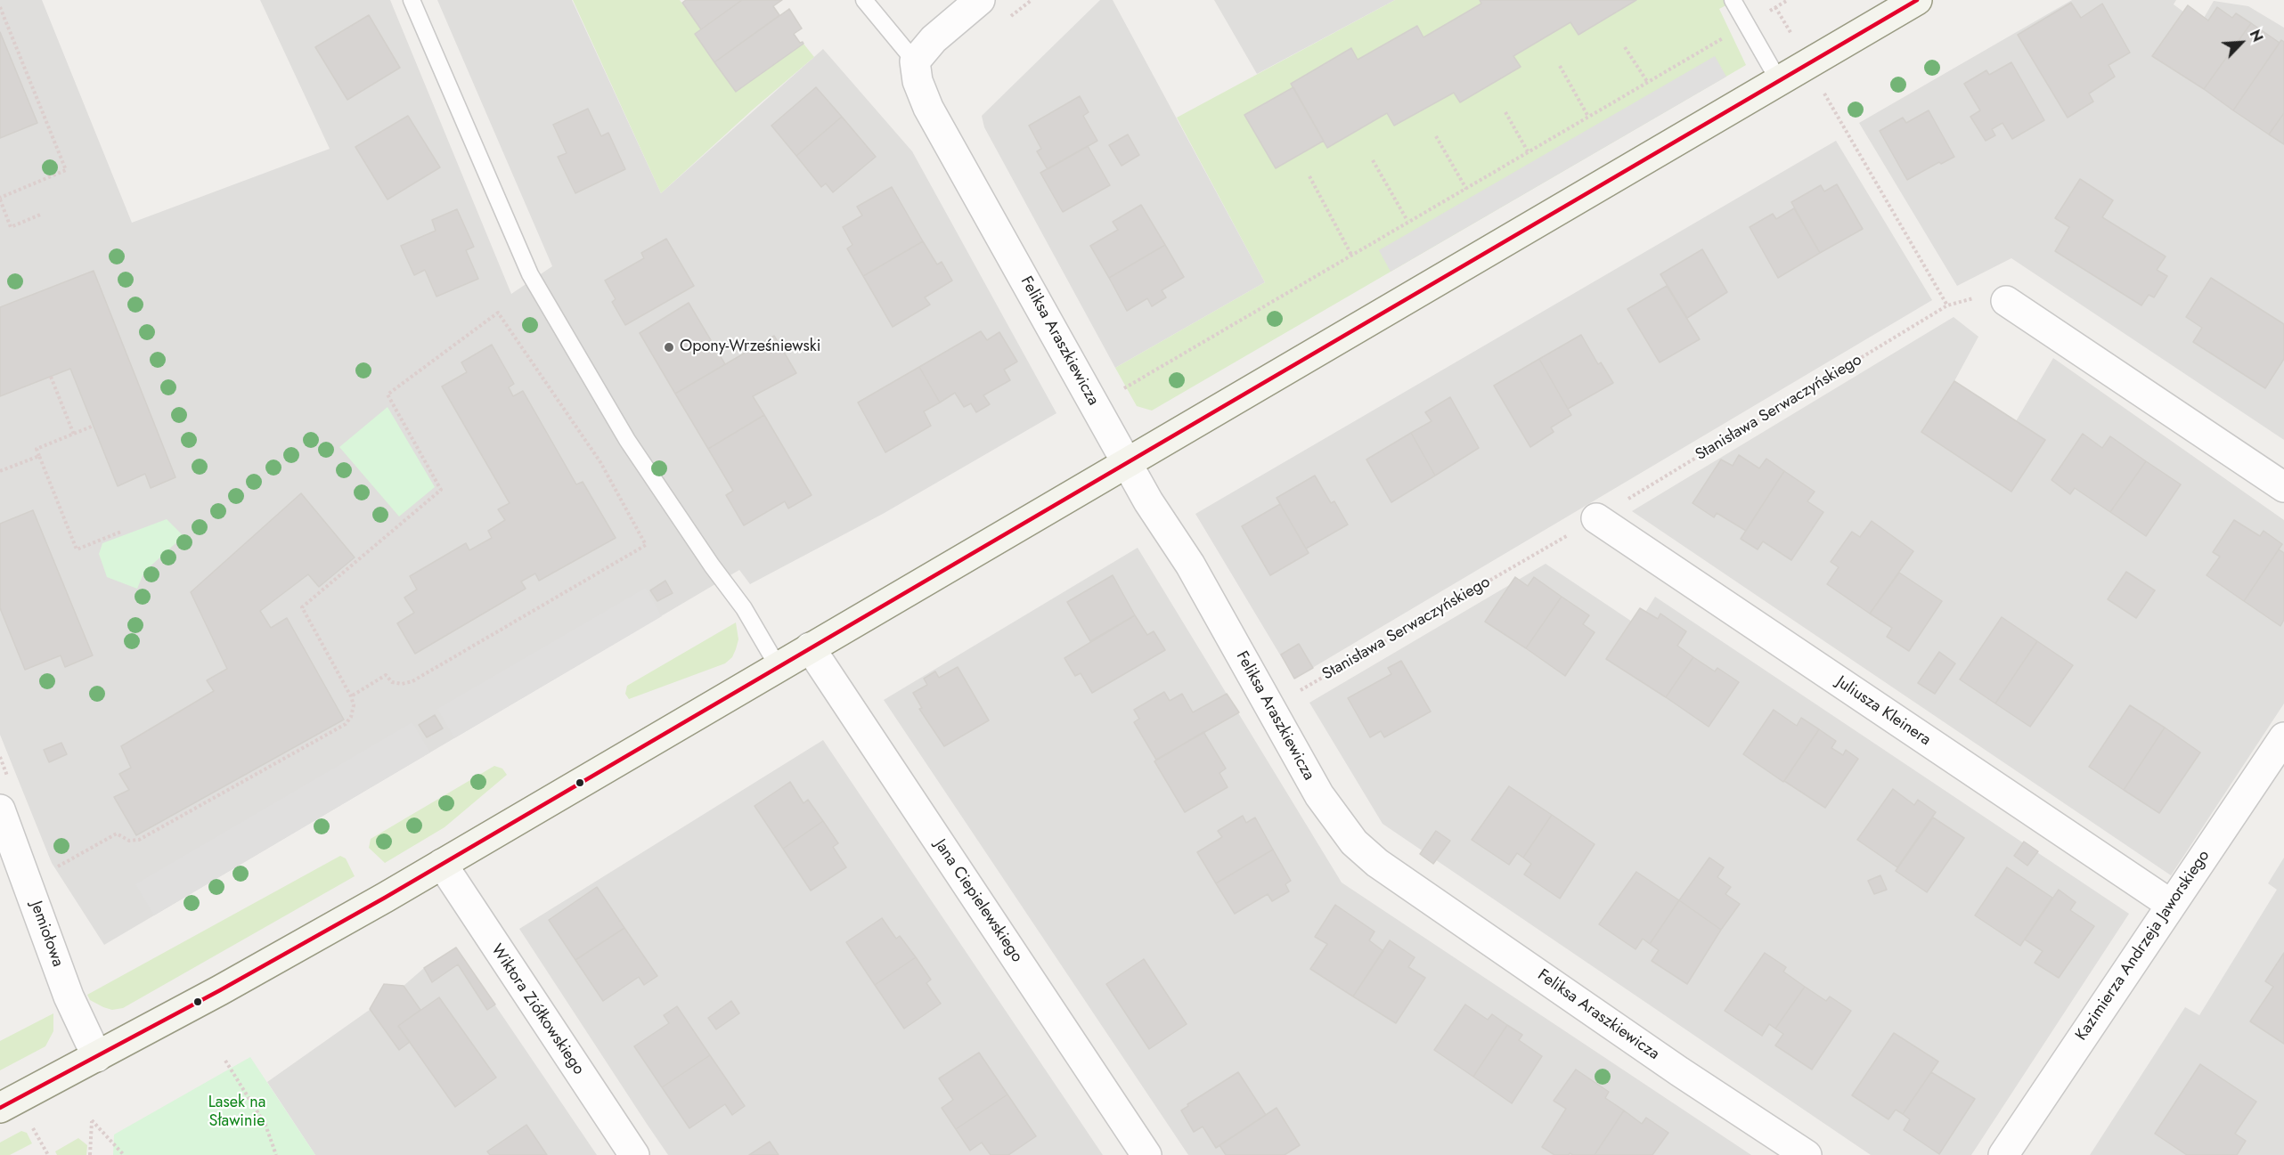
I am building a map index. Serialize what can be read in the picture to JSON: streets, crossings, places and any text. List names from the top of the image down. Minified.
{"streets":{"street":["Feliksa Araszkiewicza","Juliusza Kleinera","Jana Ciepielewskiego","Jemiołowa","Kazimierza Andrzeja Jaworskiego","Wiktora Ziółkowskiego"],"path":["Stanisława Serwaczyńskiego"]},"crossings":[["Feliksa Araszkiewicza","Stanisława Serwaczyńskiego"],["Stanisława Serwaczyńskiego","Juliusza Kleinera"],["Juliusza Kleinera","Kazimierza Andrzeja Jaworskiego"]],"parks":["Lasek na Sławinie"],"places":["Opony-Wrześniewski"],"north":"top right"}
